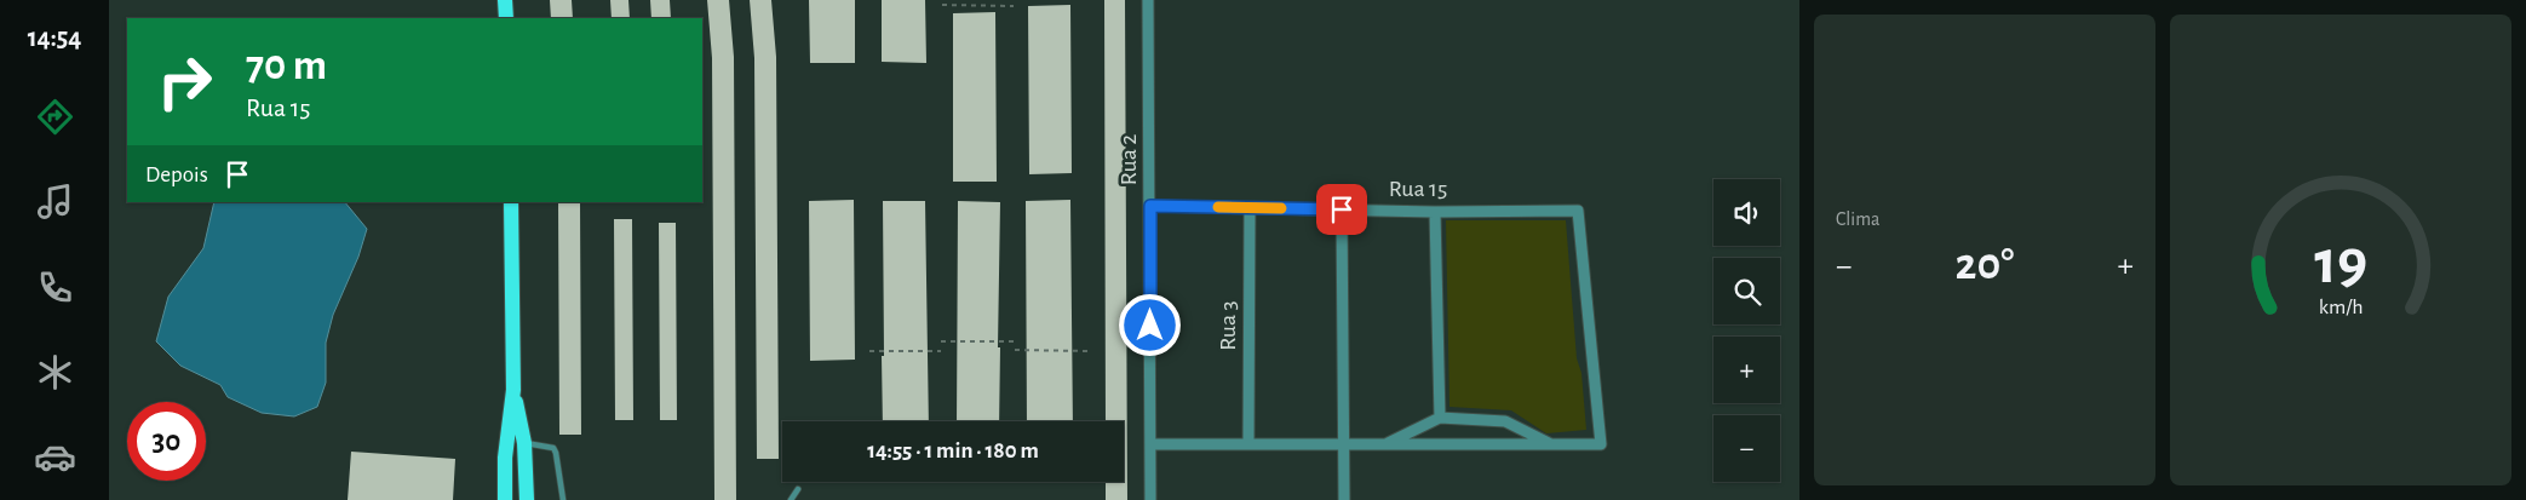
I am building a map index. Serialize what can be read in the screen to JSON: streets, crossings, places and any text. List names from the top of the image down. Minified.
{"streets":{"street":["Rua 2","Rua 15","Rua 3"]},"crossings":[["Rua 2","Rua 15"],["Rua 15","Rua 3"]],"page":{"tabs":"14:54","tile":"Clima","turn":["70 m","Rua 15"],"then":"Depois","map_buttons":["+","−"],"heat":["−","20°","+"],"limit":"30","trip":"14:55 · 1 min · 180 m","gauge":["19","km/h"]}}
